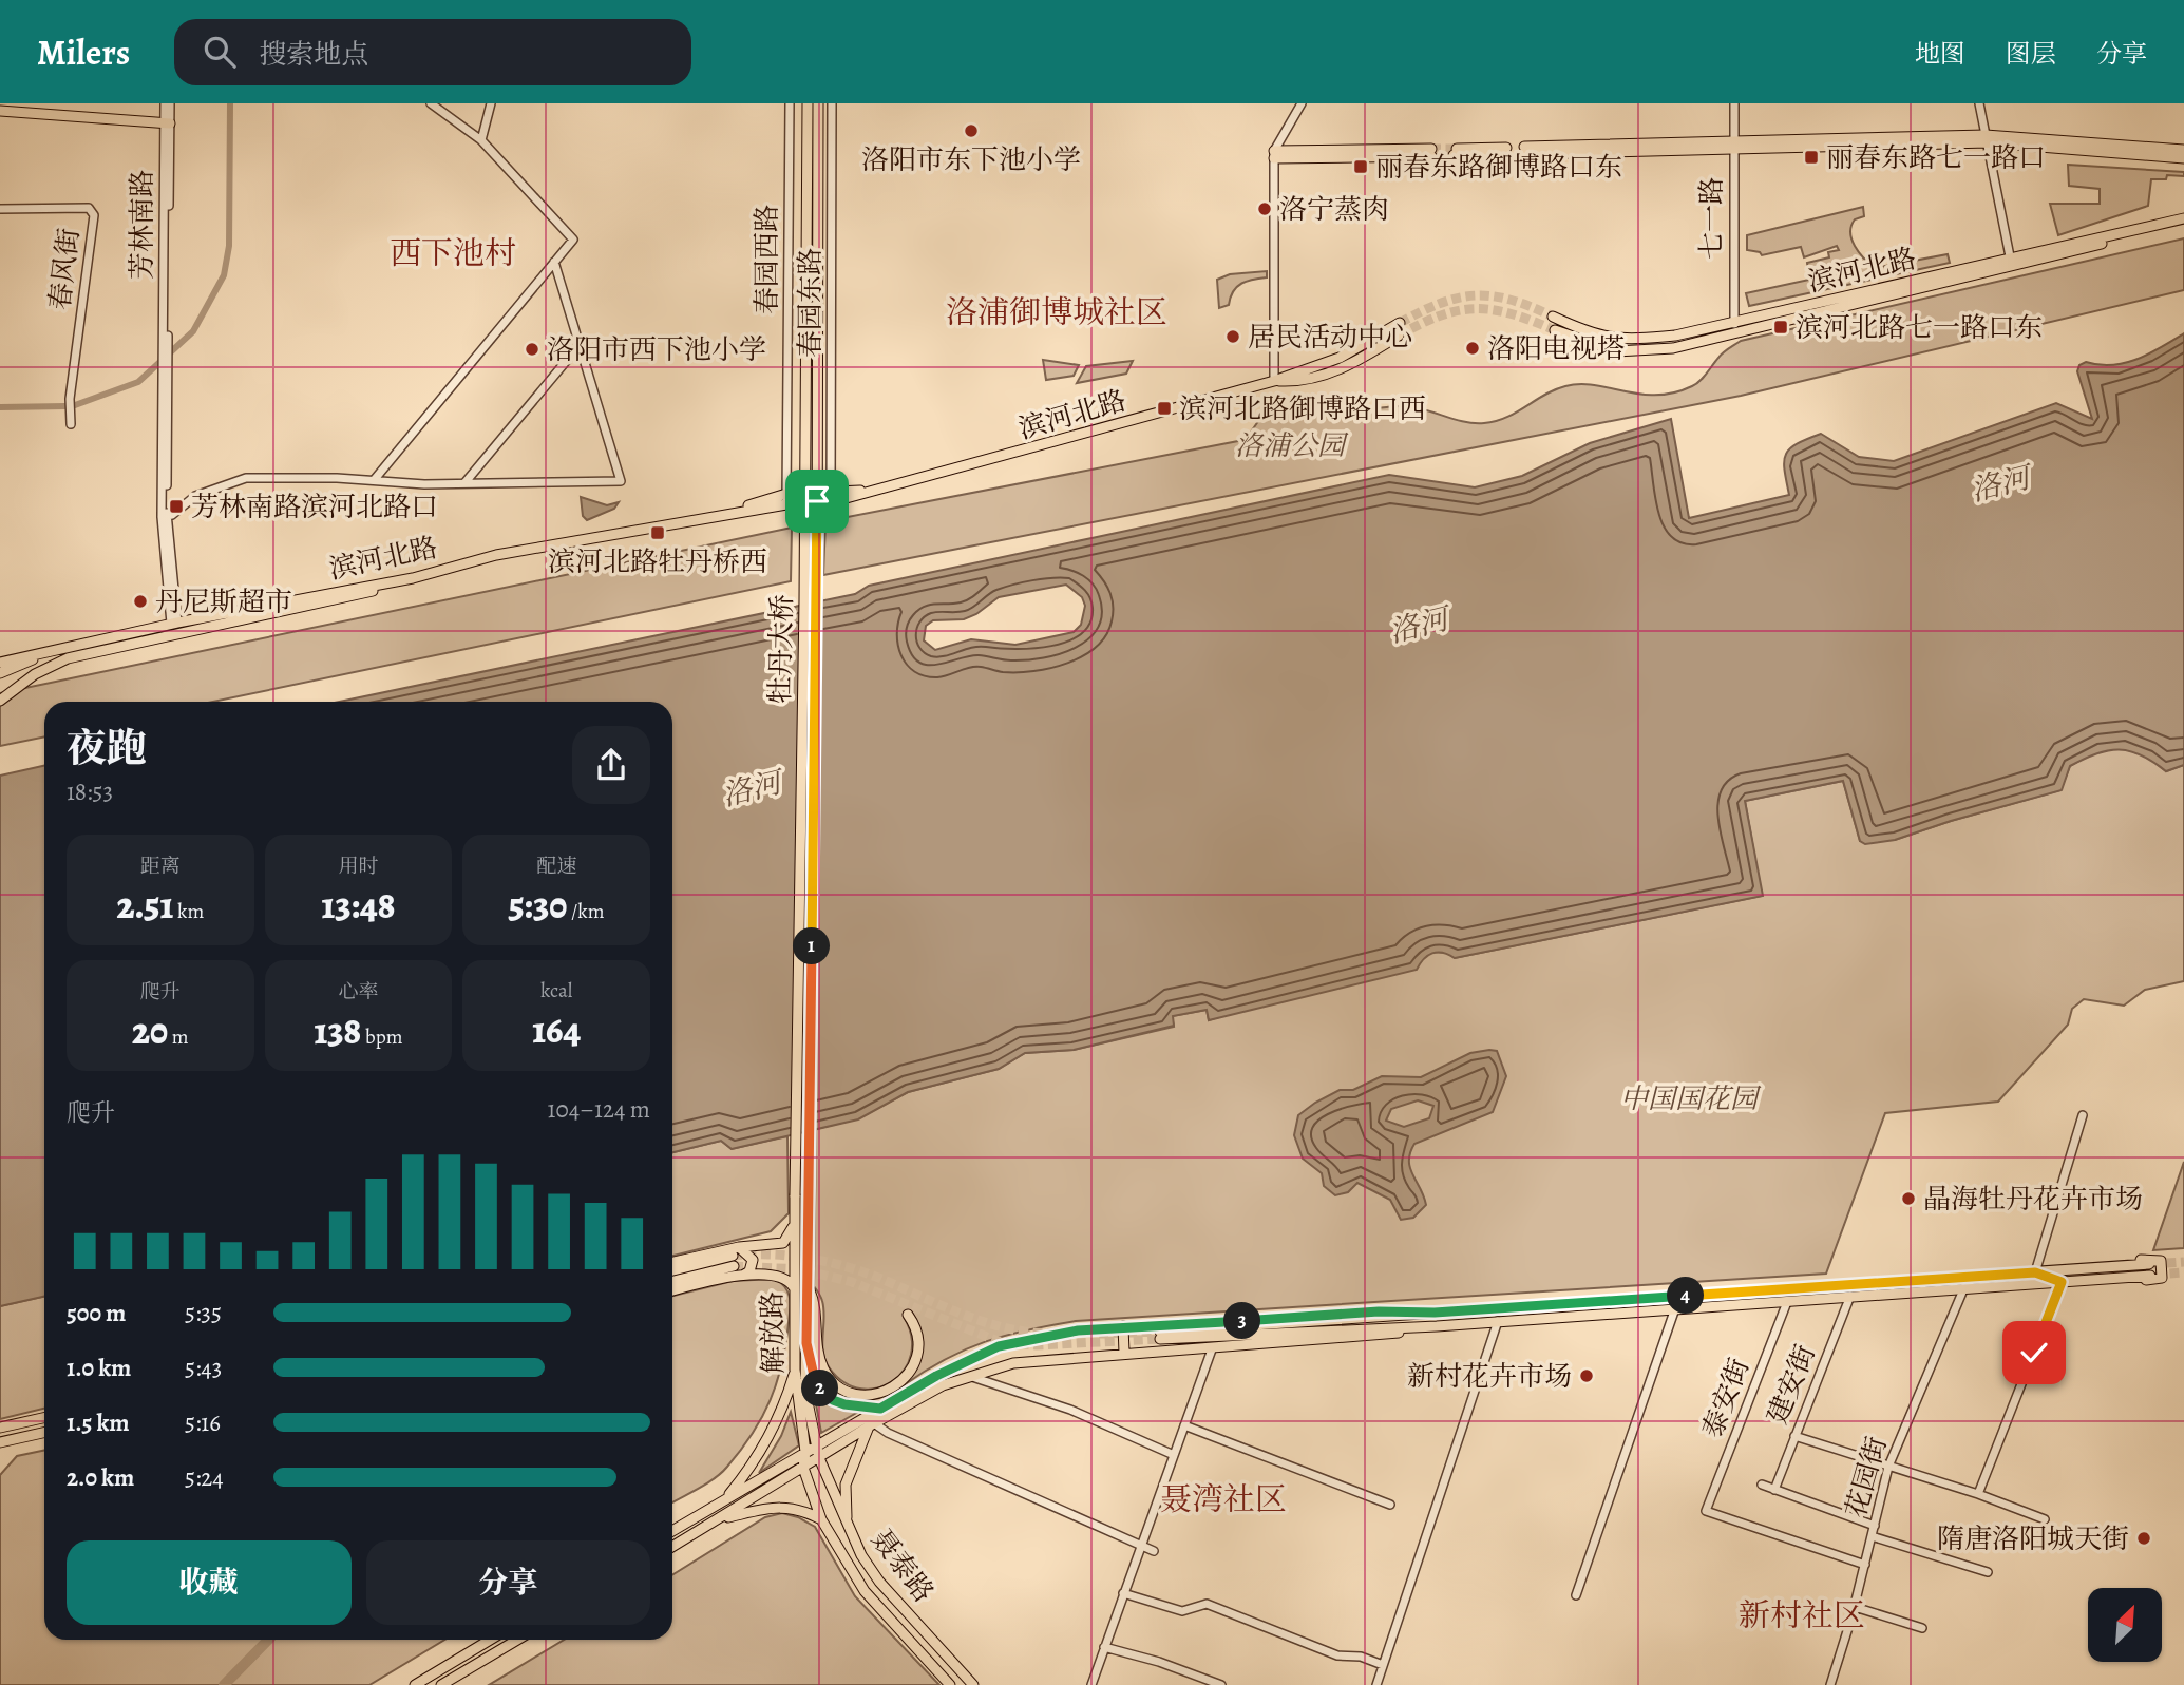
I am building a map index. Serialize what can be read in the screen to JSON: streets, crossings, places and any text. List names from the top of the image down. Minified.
{"streets":{"main road":["滨河北路","牡丹大桥","解放路","聂泰路"],"street":["七一路","芳林南路","春园西路","春风街","春园东路","建安街","泰安街","花园街"]},"crossings":[["七一路","滨河北路"],["春园西路","滨河北路"],["滨河北路","春园东路"],["牡丹大桥","解放路"],["解放路","聂泰路"],["泰安街","花园街"]],"districts":["西下池村","洛浦御博城社区","聂湾社区","新村社区"],"water":["洛河"],"parks":["洛浦公园","中国国花园"],"places":{"other":["洛阳市东下池小学","洛宁蒸肉","居民活动中心","洛阳电视塔","洛阳市西下池小学","丹尼斯超市","晶海牡丹花卉市场","新村花卉市场","隋唐洛阳城天街"],"transit":["丽春东路七一路口","丽春东路御博路口东","滨河北路七一路口东","滨河北路御博路口西","芳林南路滨河北路口","滨河北路牡丹桥西"]},"north":"top right","page":{"header":"Milers","search":"搜索地点","nav":["地图","图层","分享"],"heading":["夜跑","18:53"],"stats":[["距离","2.51 km"],["用时","13:48"],["配速","5:30 /km"],["爬升","20 m"],["心率","138 bpm"],["kcal","164"]],"pins":["1","4","3","2"],"chart":["爬升","104–124 m"],"list":[{"name":"500 m","note":"5:35"},{"name":"1.0 km","note":"5:43"},{"name":"1.5 km","note":"5:16"},{"name":"2.0 km","note":"5:24"}],"buttons":["收藏","分享"]}}
